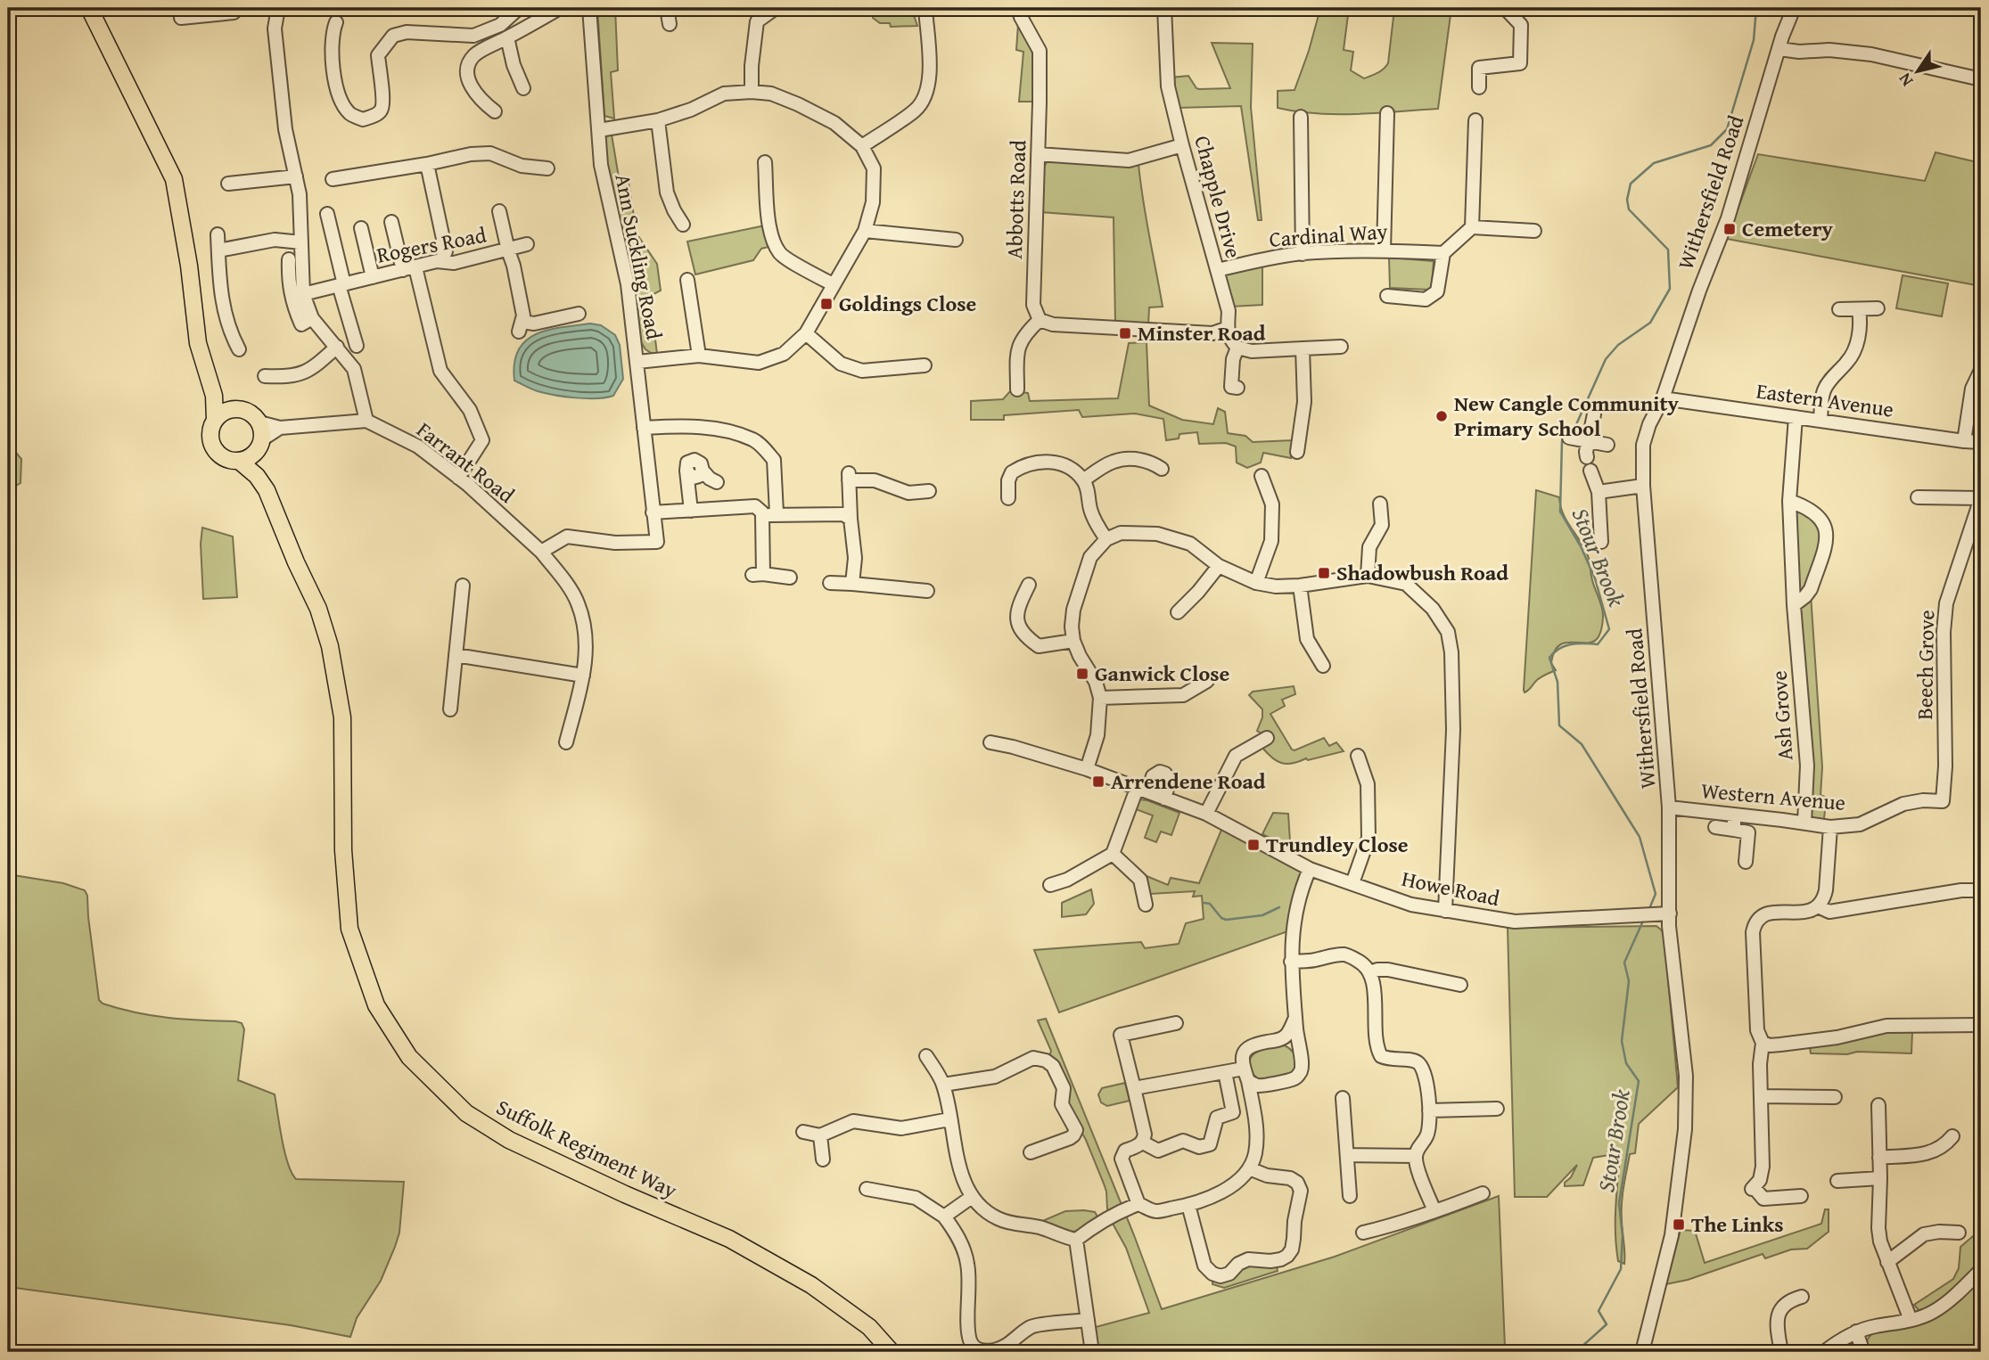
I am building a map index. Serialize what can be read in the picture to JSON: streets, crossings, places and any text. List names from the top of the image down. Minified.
{"streets":{"main road":["Suffolk Regiment Way"],"street":["Withersfield Road","Chapple Drive","Abbotts Road","Cardinal Way","Rogers Road","Ann Suckling Road","Eastern Avenue","Farrant Road","Beech Grove","Ash Grove","Western Avenue","Howe Road"]},"crossings":[["Withersfield Road","Eastern Avenue"],["Withersfield Road","Western Avenue"],["Withersfield Road","Howe Road"],["Chapple Drive","Cardinal Way"],["Ann Suckling Road","Farrant Road"],["Eastern Avenue","Ash Grove"],["Beech Grove","Western Avenue"],["Ash Grove","Western Avenue"]],"water":["Stour Brook"],"places":{"transit":["Cemetery","Goldings Close","Minster Road","Shadowbush Road","Ganwick Close","Arrendene Road","Trundley Close","The Links"],"other":["New Cangle Community Primary School"]},"north":"bottom left"}
